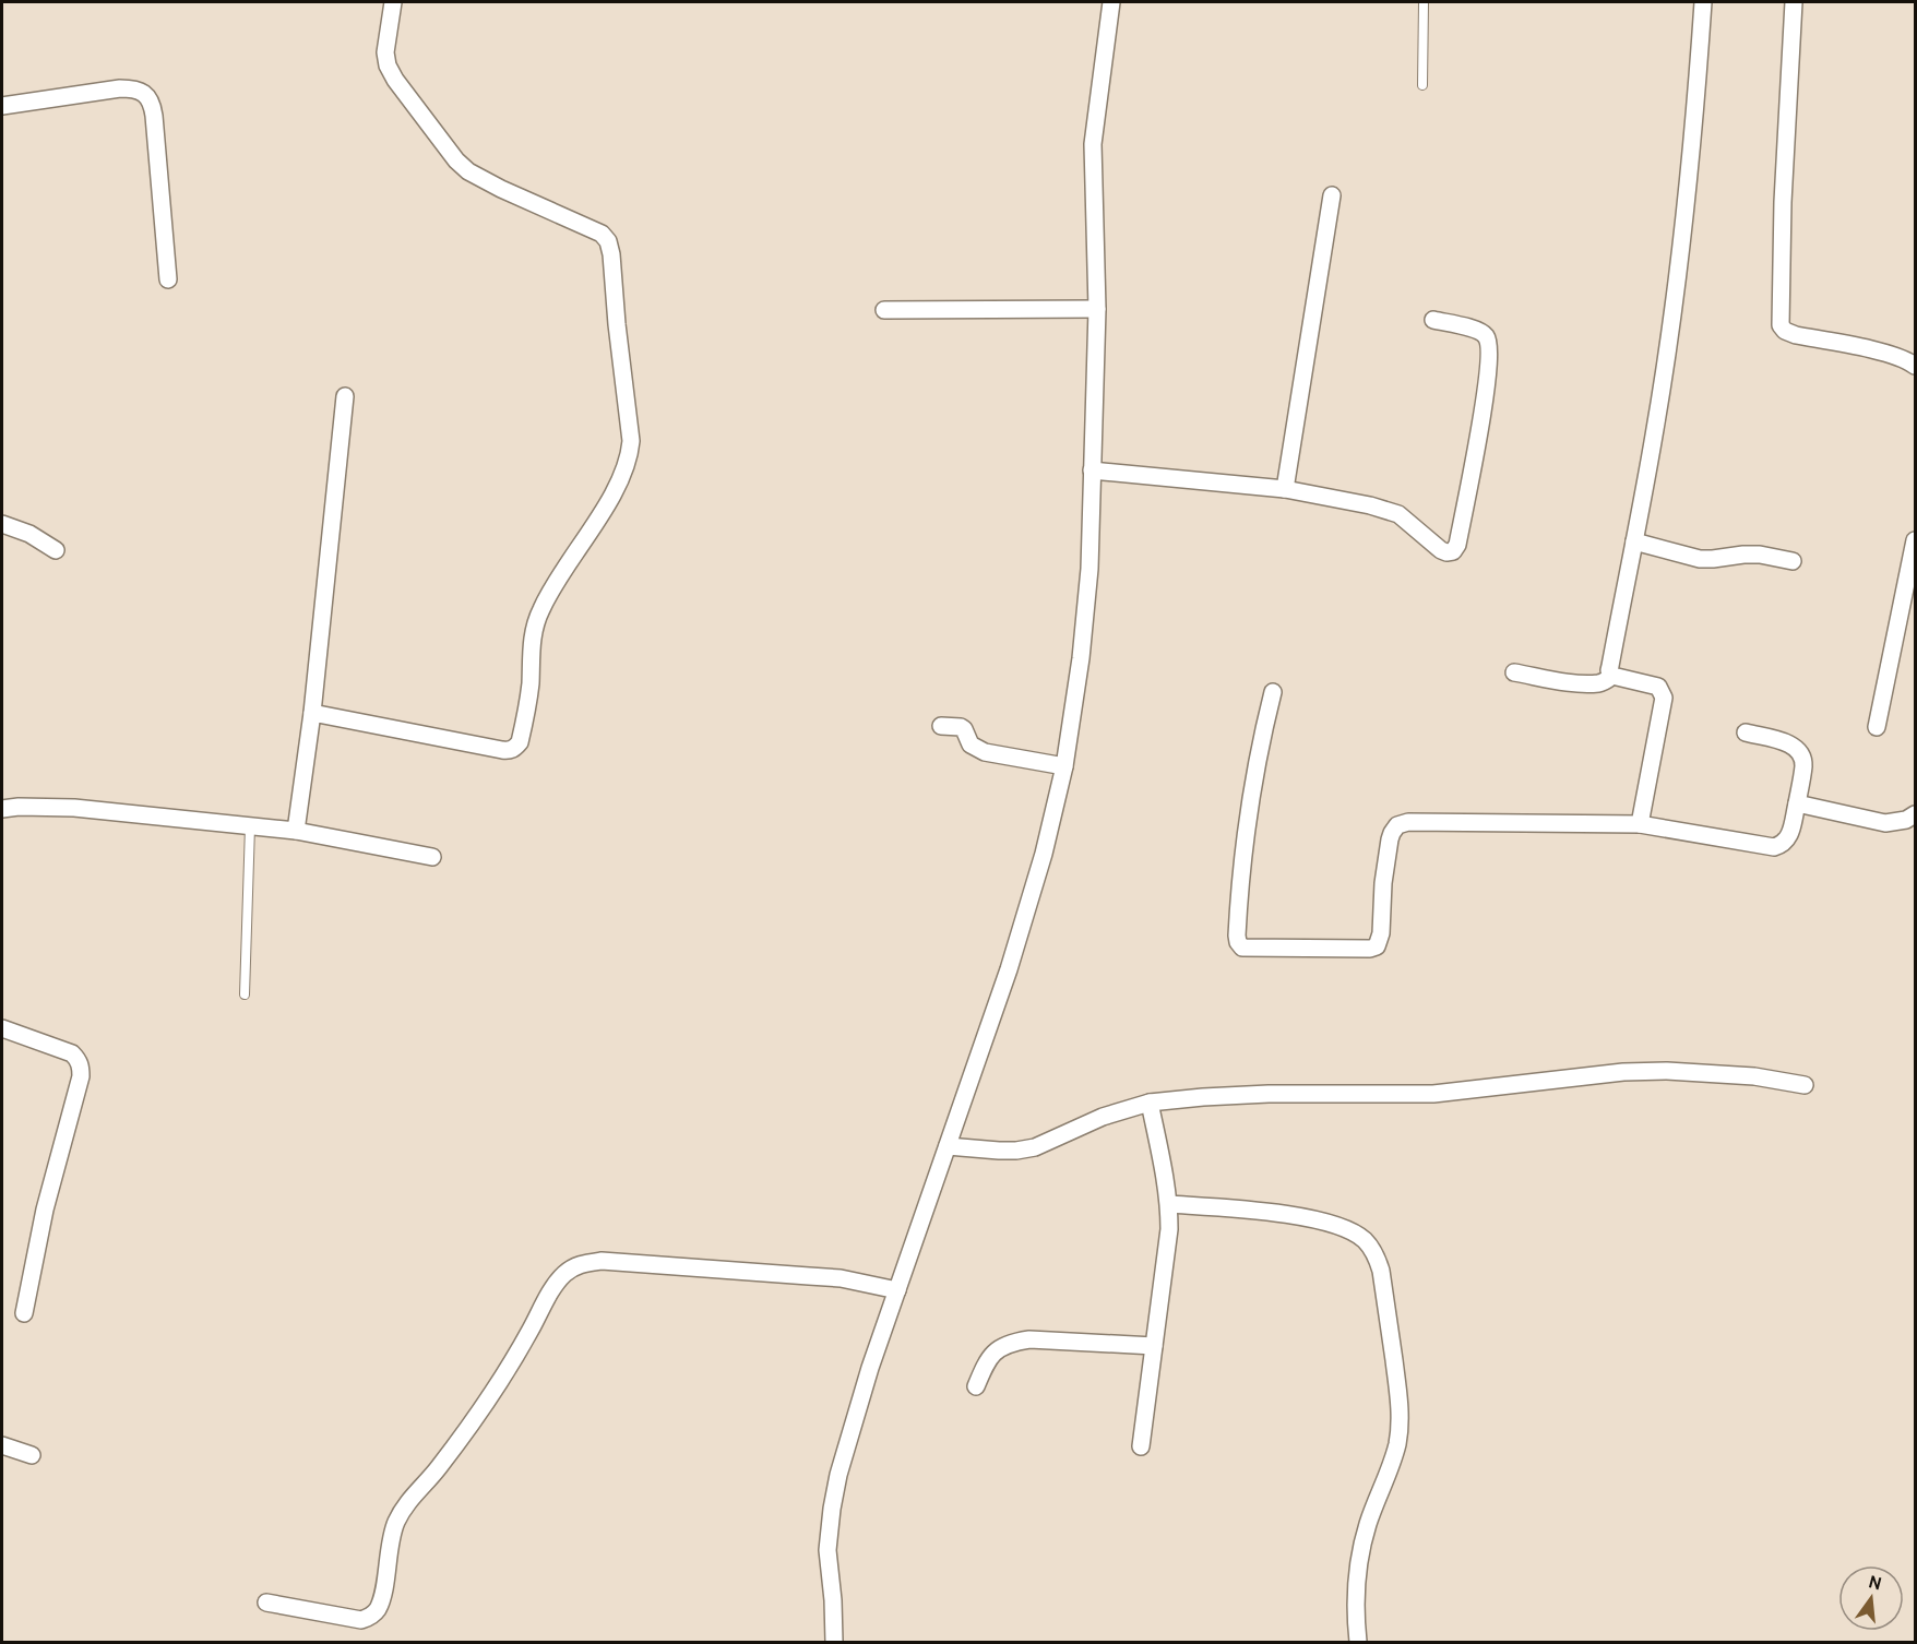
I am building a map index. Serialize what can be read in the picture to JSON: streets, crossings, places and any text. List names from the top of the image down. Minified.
{"north":"top"}
